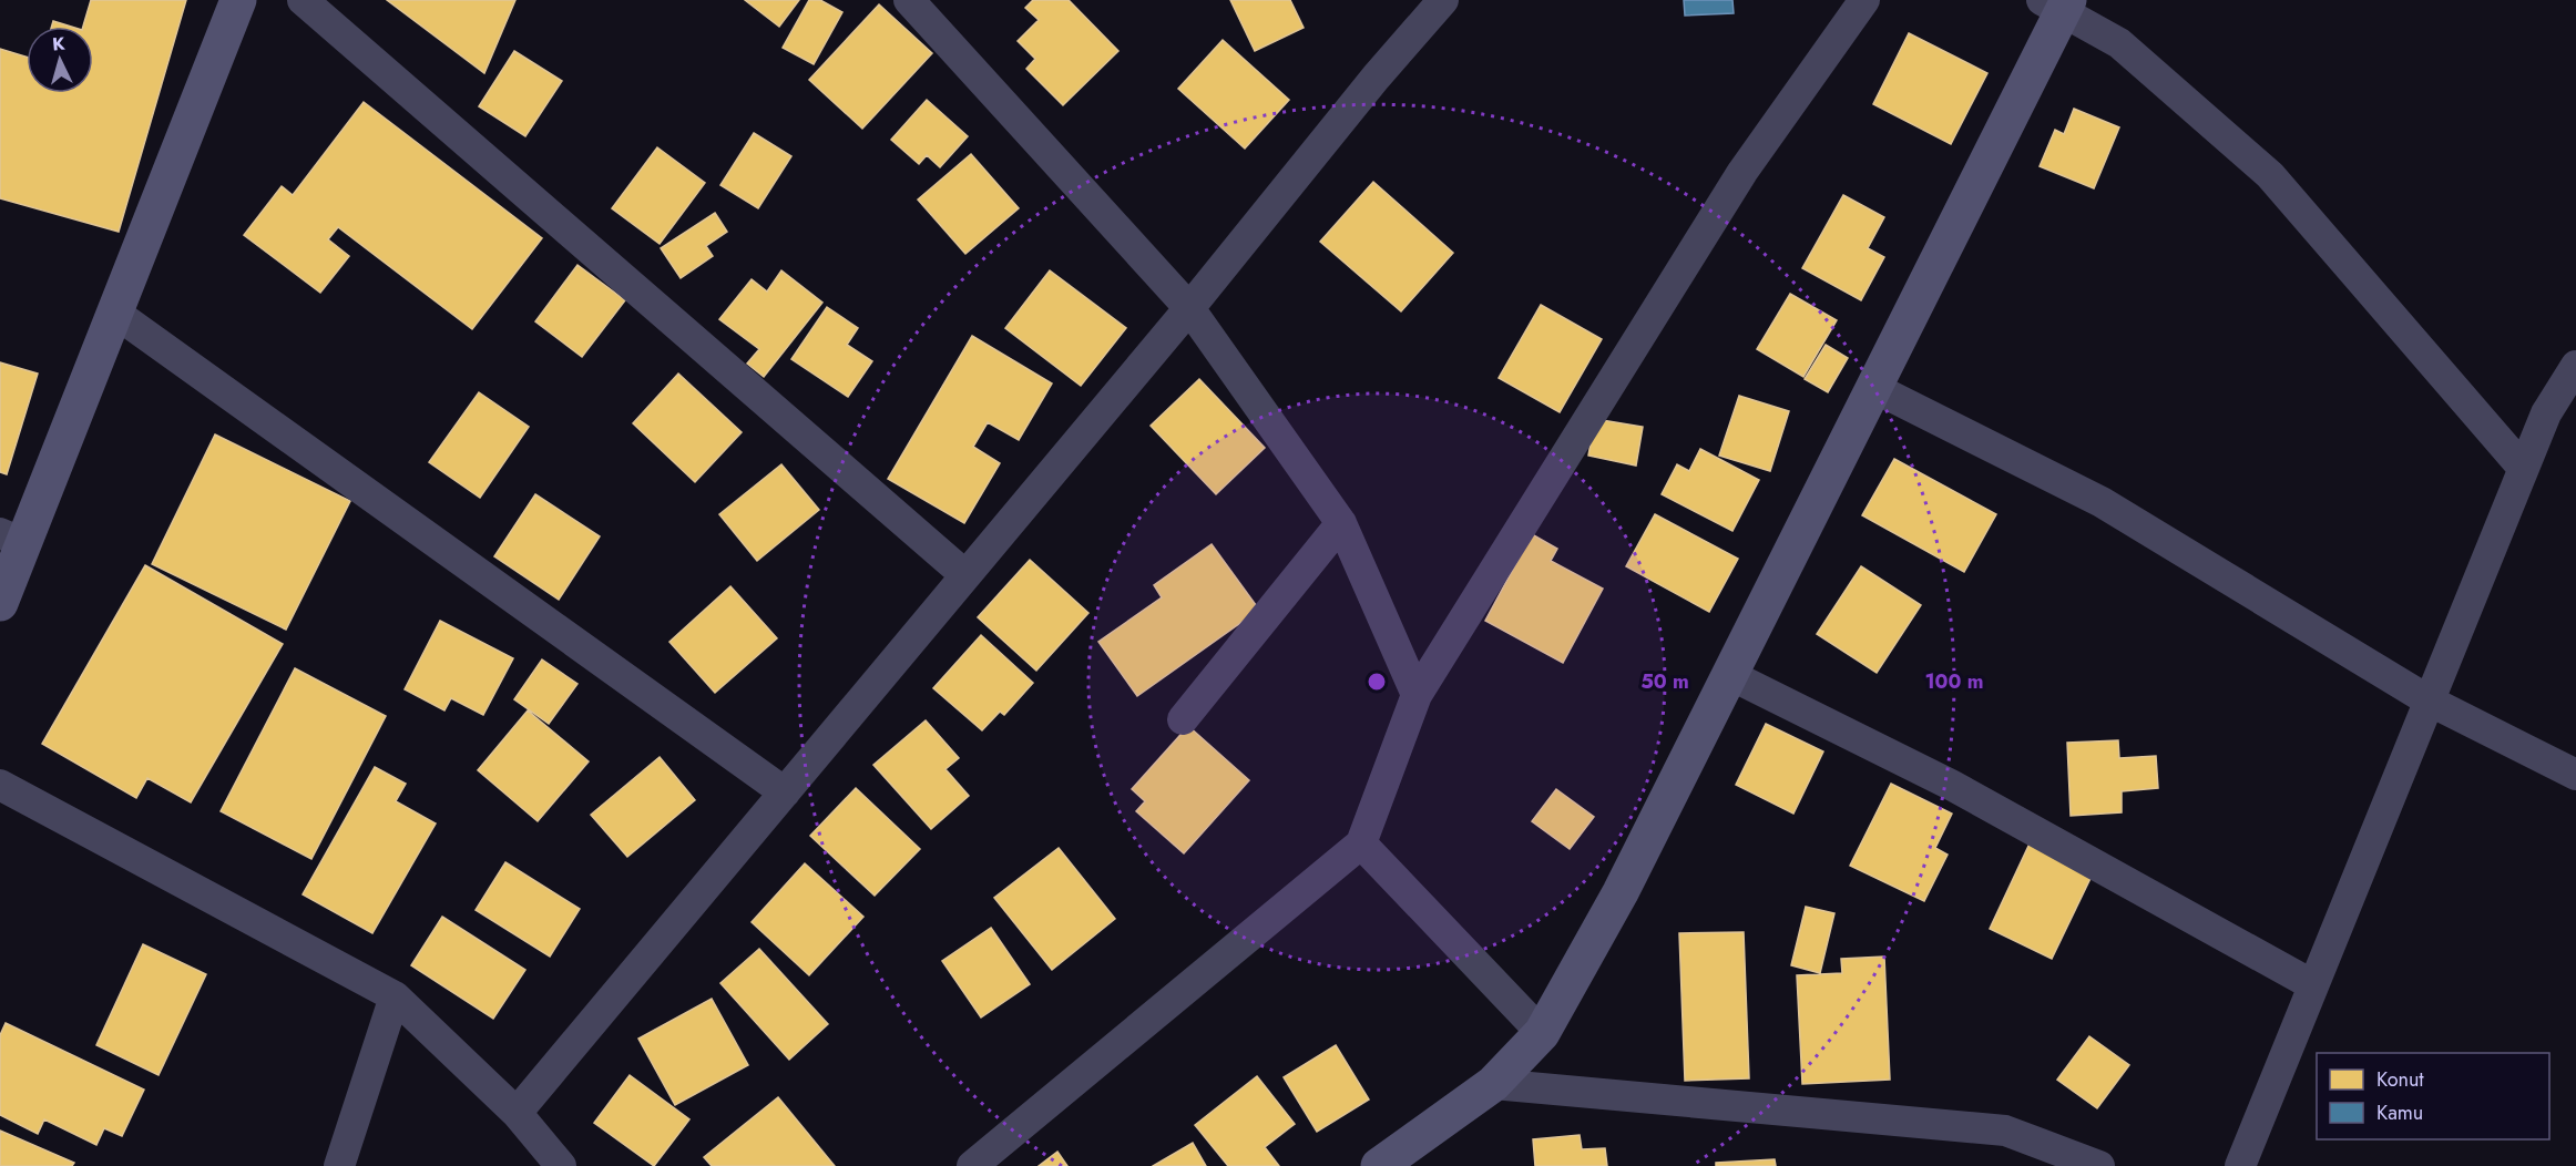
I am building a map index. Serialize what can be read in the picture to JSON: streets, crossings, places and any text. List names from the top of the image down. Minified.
{"legend":["Konut","Kamu"],"north":"top","rings":["50 m","100 m"]}
